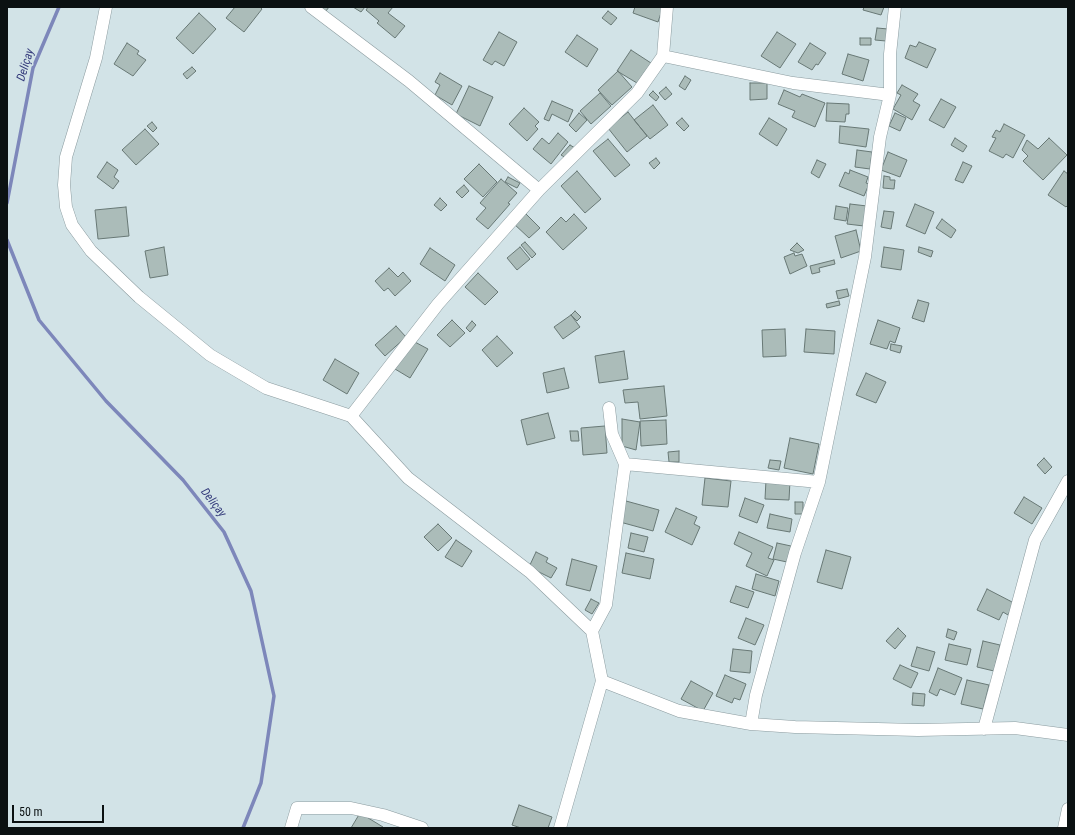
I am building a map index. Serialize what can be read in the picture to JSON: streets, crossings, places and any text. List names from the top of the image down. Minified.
{"water":["Deliçay"],"scale_bar":"50 m"}
